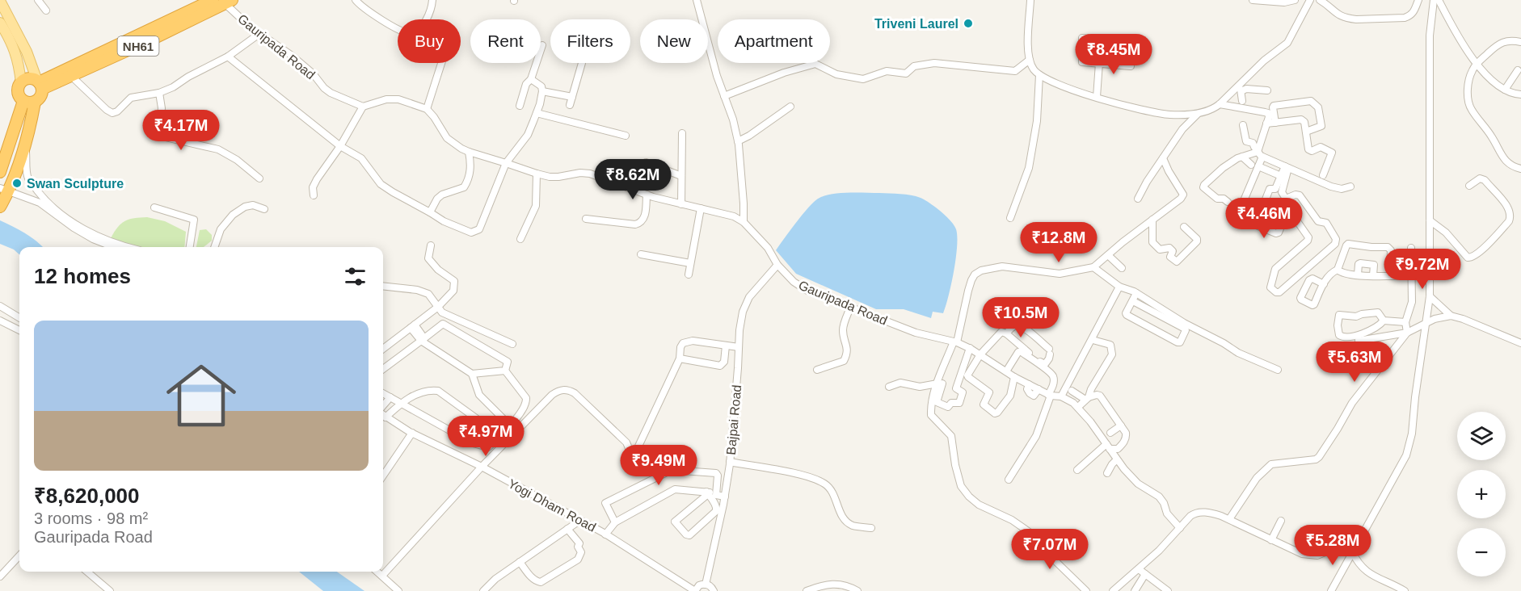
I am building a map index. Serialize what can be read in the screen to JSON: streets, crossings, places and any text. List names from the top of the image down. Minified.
{"streets":{"highway":["NH61"],"street":["Gauripada Road","Bajpai Road","Yogi Dham Road"]},"crossings":[["NH61","Gauripada Road"],["Gauripada Road","Bajpai Road"]],"places":["Triveni Laurel","Swan Sculpture"],"page":{"chip":["Buy","Rent","Filters","New","Apartment"],"price":["₹8.45M","₹4.17M","₹8.62M","₹4.46M","₹12.8M","₹9.72M","₹10.5M","₹5.63M","₹4.97M","₹9.49M","₹5.28M","₹7.07M"],"heading":"12 homes","list":[{"name":"₹8,620,000","note":"3 rooms · 98 m² · Gauripada Road"}],"map_buttons":["+","−"]}}
